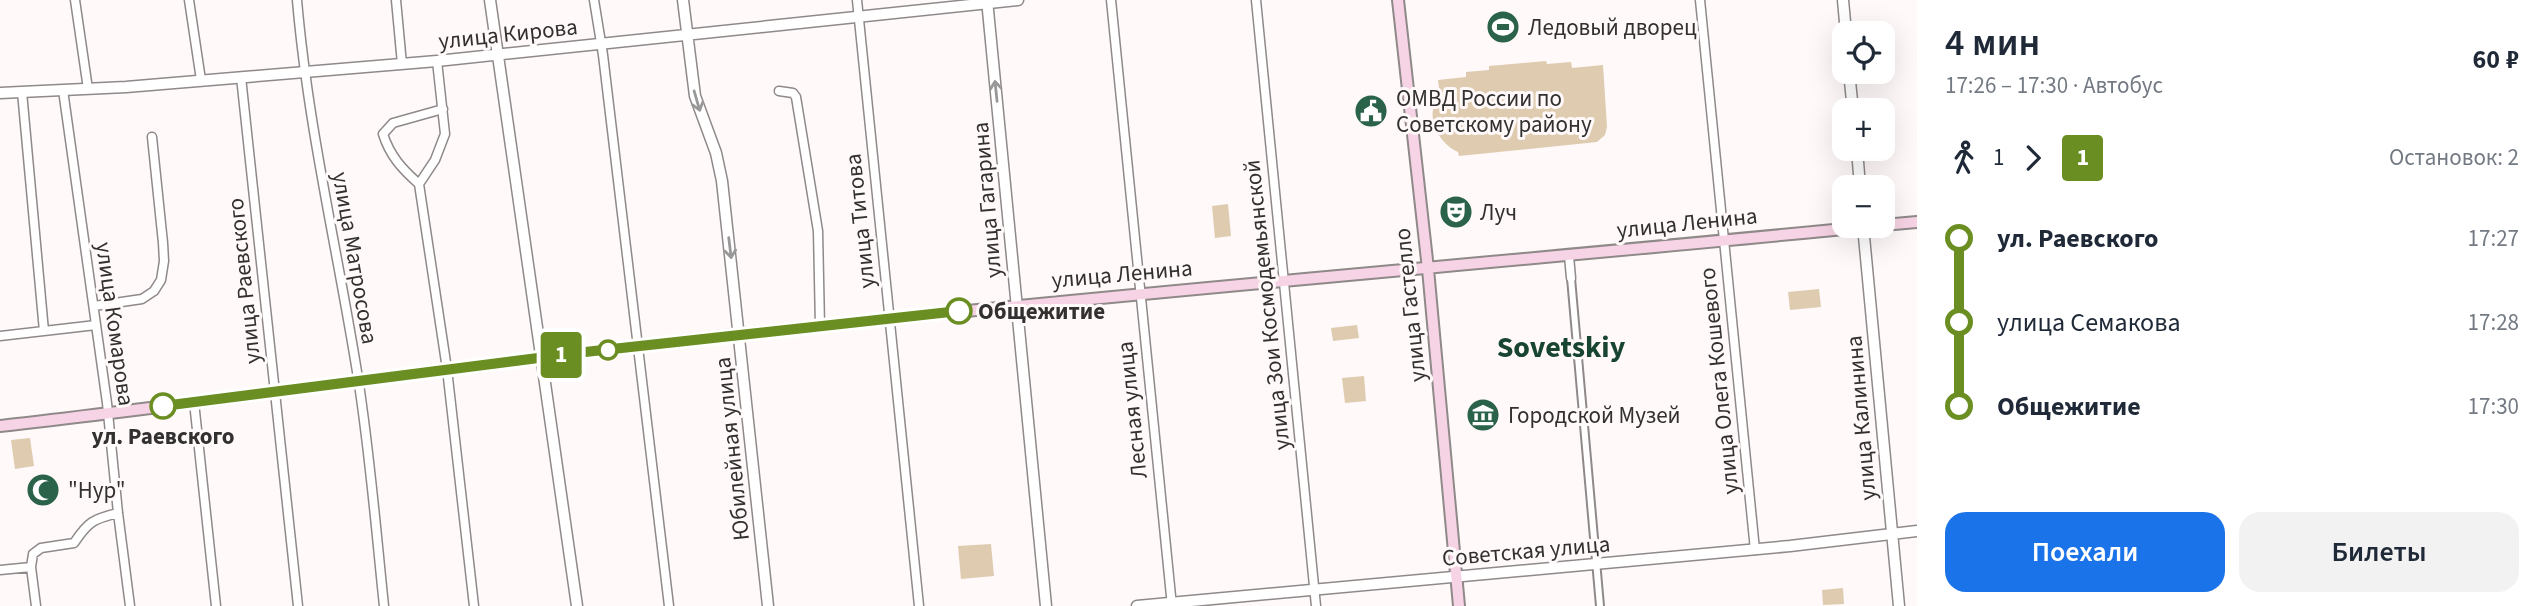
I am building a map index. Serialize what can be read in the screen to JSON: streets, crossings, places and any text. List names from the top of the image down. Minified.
{"streets":{"main road":["улица Ленина","улица Гастелло"],"street":["улица Кирова","улица Гагарина","улица Титова","улица Матросова","улица Раевского","улица Зои Космодемьянской","улица Комарова","улица Олега Кошевого","Лесная улица","улица Калинина","Юбилейная улица","Советская улица"]},"crossings":[["улица Кирова","улица Гагарина"],["улица Кирова","улица Титова"],["улица Кирова","улица Матросова"],["улица Кирова","улица Раевского"],["улица Кирова","улица Комарова"],["улица Кирова","Юбилейная улица"],["улица Гагарина","улица Ленина"],["улица Титова","улица Ленина"],["улица Ленина","улица Матросова"],["улица Ленина","улица Раевского"],["улица Ленина","улица Зои Космодемьянской"],["улица Ленина","улица Гастелло"],["улица Ленина","улица Комарова"],["улица Ленина","улица Олега Кошевого"],["улица Ленина","Лесная улица"],["улица Ленина","Юбилейная улица"],["улица Зои Космодемьянской","Советская улица"],["улица Гастелло","Советская улица"],["улица Олега Кошевого","Советская улица"],["Лесная улица","Советская улица"],["улица Калинина","Советская улица"]],"one_way":["улица Гагарина","Юбилейная улица"],"districts":["Sovetskiy"],"places":{"sports":["Ледовый дворец"],"public building":["ОМВД России по Советскому району"],"theatre":["Луч"],"other":["Общежитие","ул. Раевского"],"museum":["Городской Музей"],"mosque":["\"Нур\""]},"lines":["bus line 1"],"page":{"on_map":"1","heading":["4 мин","17:26 – 17:30 · Автобус","60 ₽"],"map_buttons":["+","−"],"legs":["1","1","Остановок: 2"],"list":[{"name":"ул. Раевского","value":"17:27"},{"name":"улица Семакова","value":"17:28"},{"name":"Общежитие","value":"17:30"}],"buttons":["Поехали","Билеты"]}}
